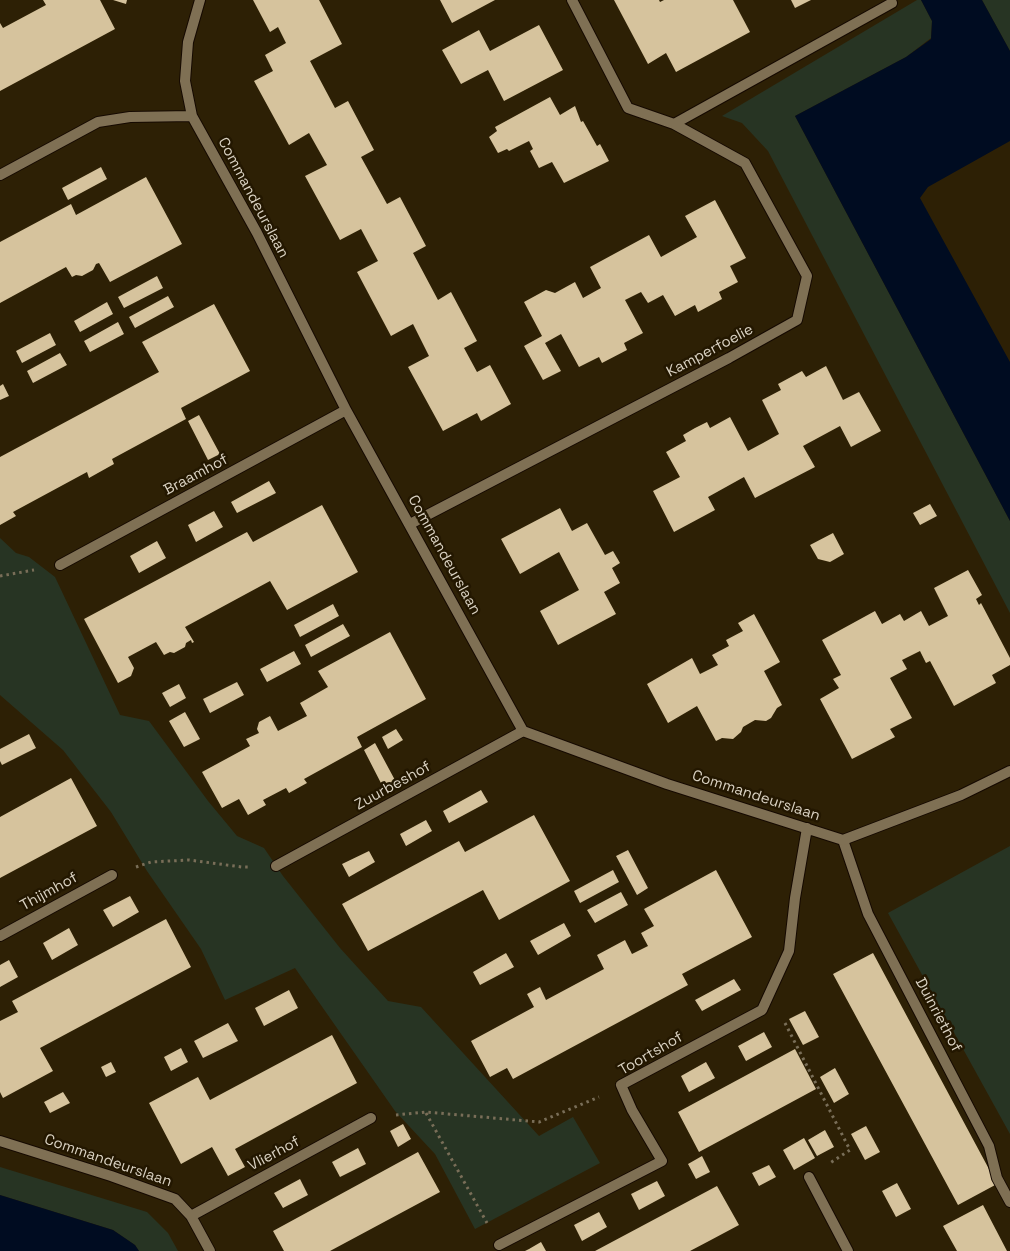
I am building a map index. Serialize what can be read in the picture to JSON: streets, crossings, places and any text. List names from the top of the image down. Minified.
{"streets":{"street":["Commandeurslaan","Kamperfoelie","Braamhof","Zuurbeshof","Thijmhof","Duinriethof","Toortshof","Vlierhof"]},"crossings":[["Commandeurslaan","Kamperfoelie"],["Commandeurslaan","Braamhof"],["Commandeurslaan","Zuurbeshof"],["Commandeurslaan","Duinriethof"],["Commandeurslaan","Toortshof"],["Commandeurslaan","Vlierhof"]]}
